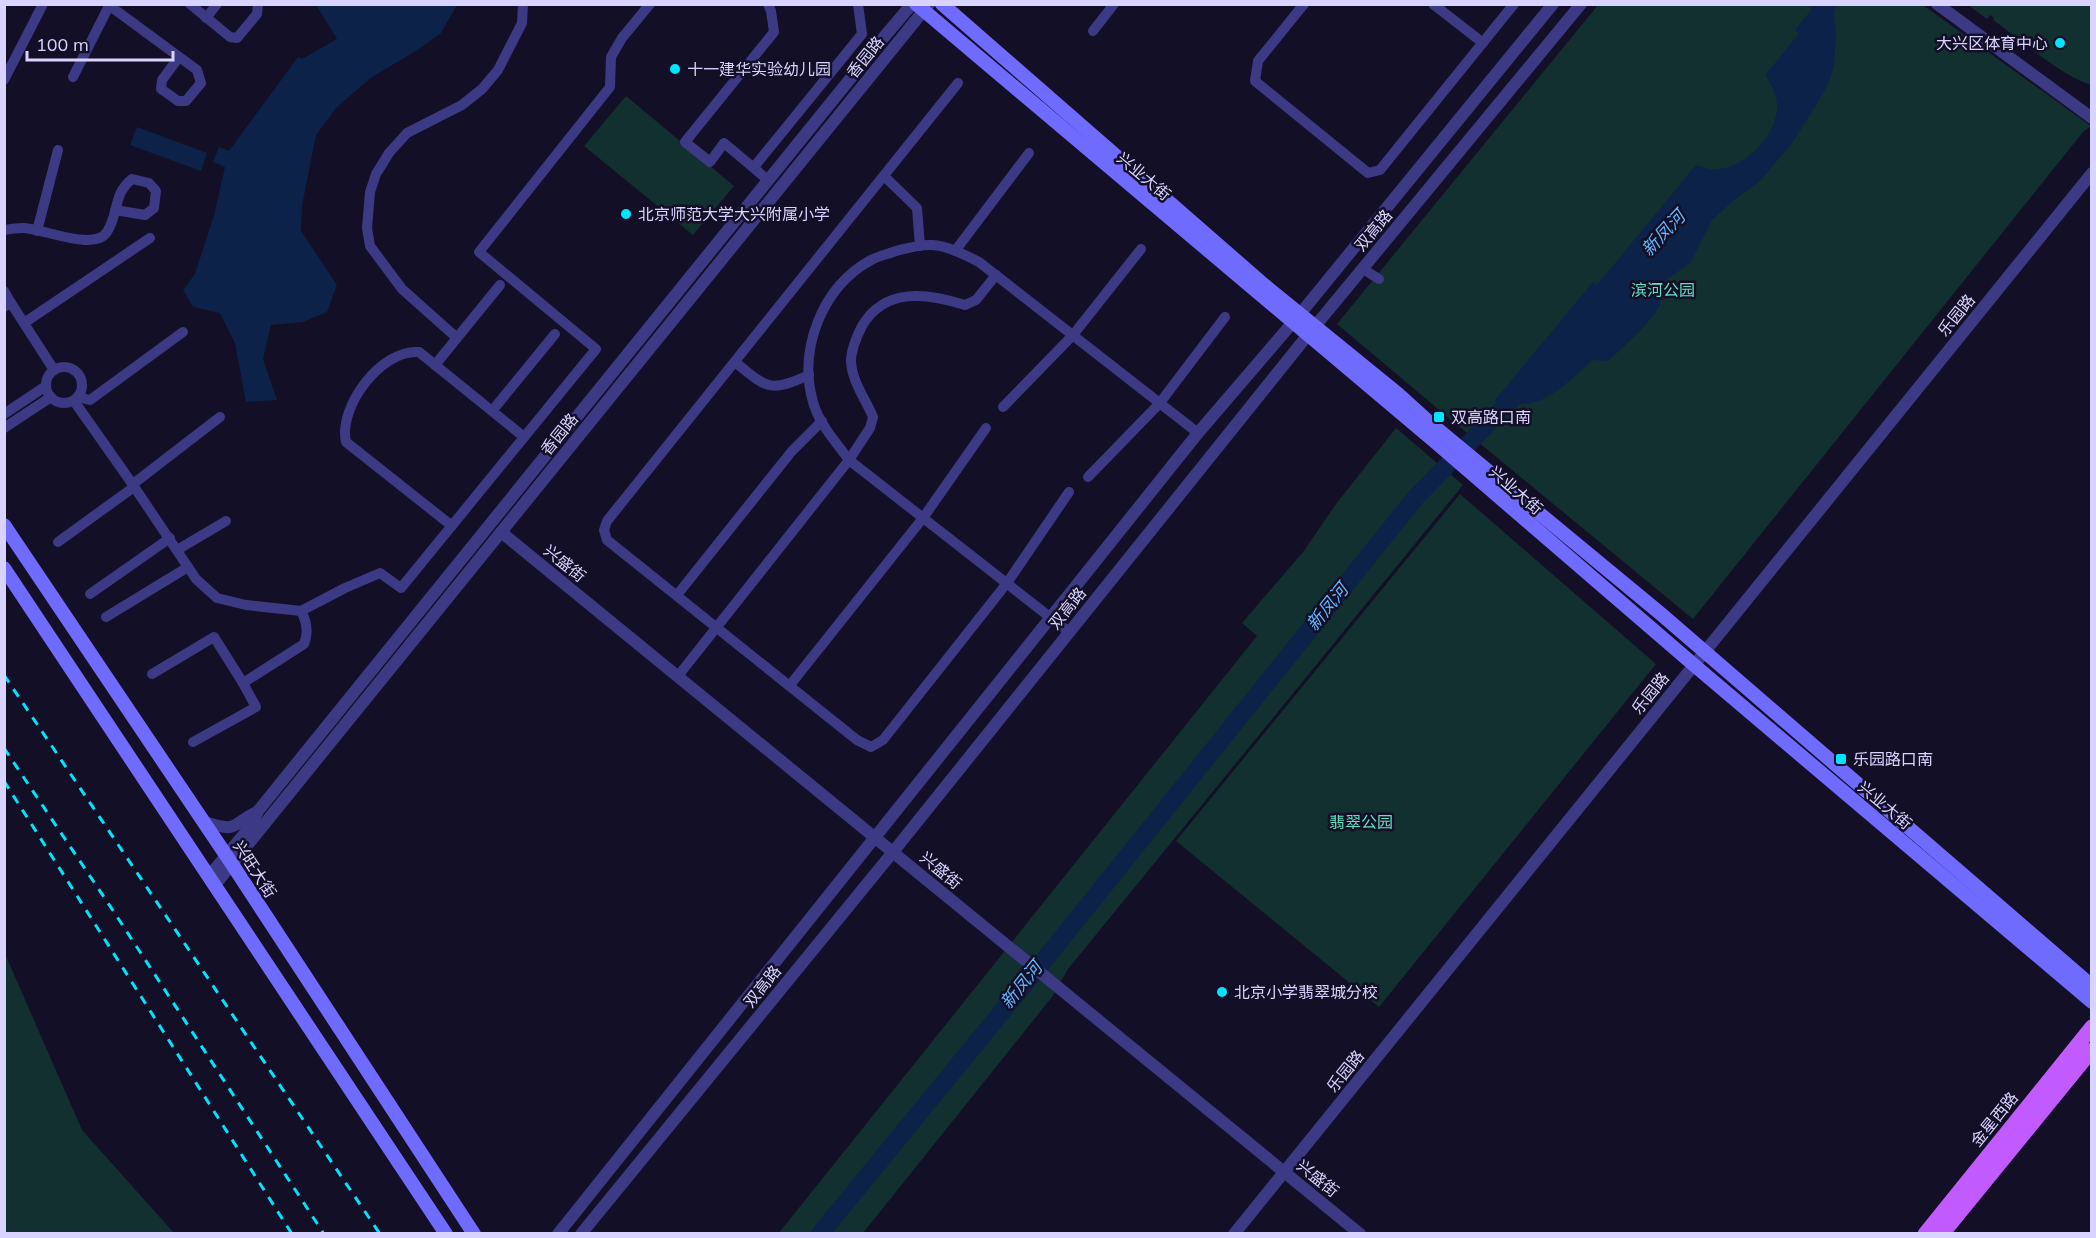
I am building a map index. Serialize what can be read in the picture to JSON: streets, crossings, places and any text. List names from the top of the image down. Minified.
{"streets":{"main road":["兴业大街","兴旺大街","金星西路"],"street":["香园路","双高路","乐园路","兴盛街"]},"crossings":[["香园路","兴业大街"],["香园路","兴盛街"],["香园路","兴旺大街"],["兴业大街","双高路"],["兴业大街","乐园路"],["双高路","兴盛街"],["乐园路","兴盛街"]],"water":["新凤河"],"parks":["滨河公园","翡翠公园"],"places":{"other":["大兴区体育中心","十一建华实验幼儿园","北京师范大学大兴附属小学","北京小学翡翠城分校"],"transit":["双高路口南","乐园路口南"]},"scale_bar":"100 m"}
